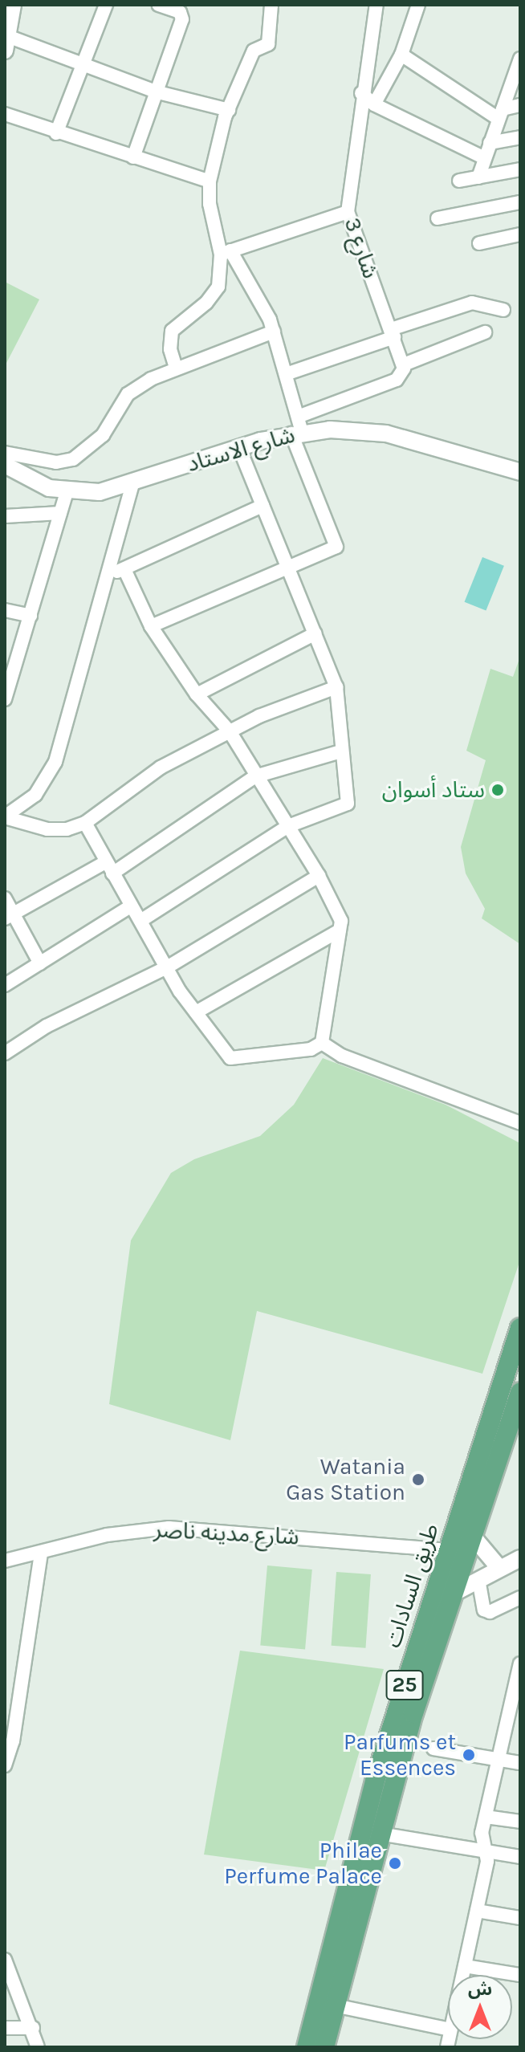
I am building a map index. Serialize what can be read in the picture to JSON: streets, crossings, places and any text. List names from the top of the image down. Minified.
{"streets":{"main road":["طريق السادات","25"],"street":["شارع 3","شارع الاستاد","شارع مدينه ناصر"]},"crossings":[["شارع مدينه ناصر","طريق السادات"]],"places":["ستاد أسوان","Watania Gas Station","Parfums et Essences","Philae Perfume Palace"],"north":"top"}
